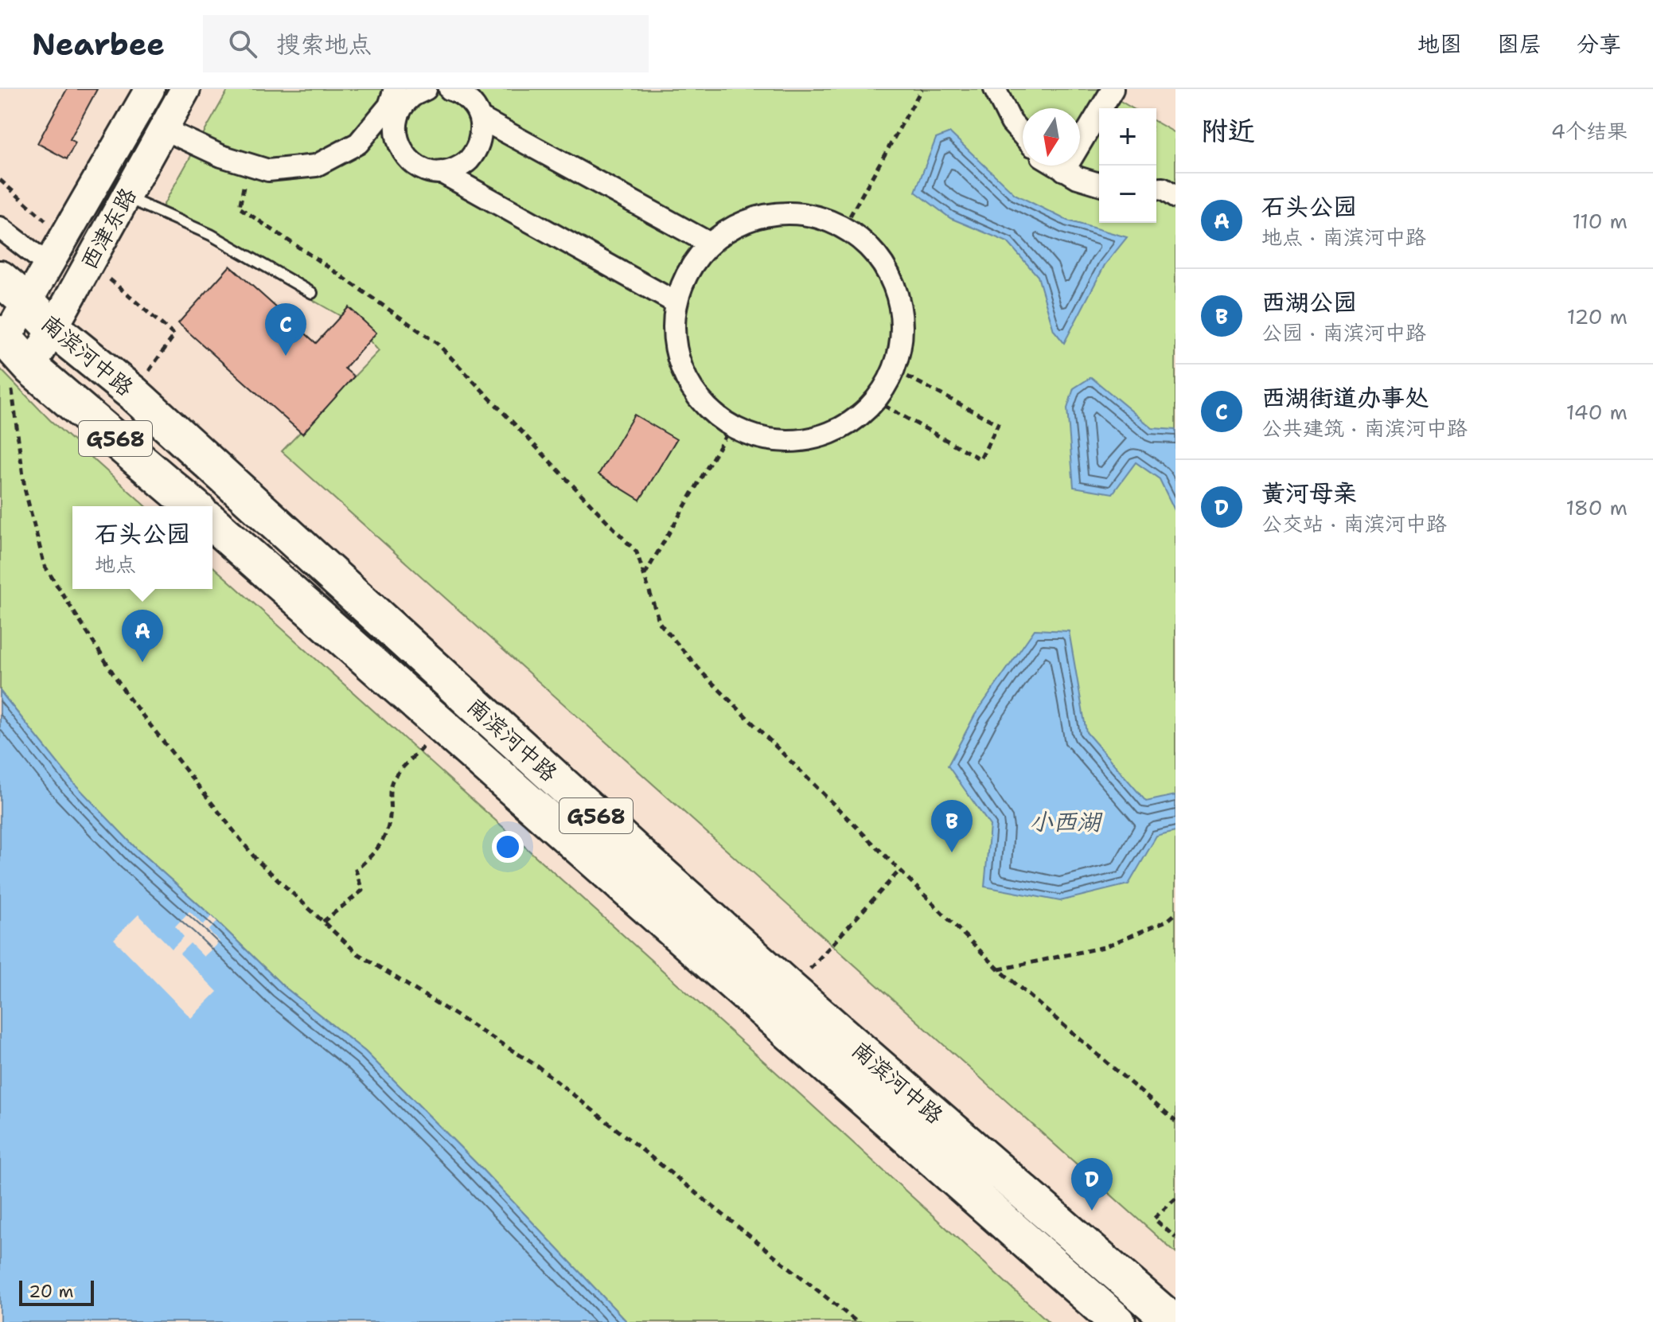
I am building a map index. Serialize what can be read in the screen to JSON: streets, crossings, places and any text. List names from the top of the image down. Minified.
{"streets":{"highway":["南滨河中路","G568"],"main road":["西津东路"]},"crossings":[["西津东路","南滨河中路"]],"water":["小西湖"],"scale_bar":"20 m","north":"bottom","page":{"header":"Nearbee","search":"搜索地点","nav":["地图","图层","分享"],"heading":["附近","4个结果"],"map_buttons":["+","−"],"list":[{"mark":"A","name":"石头公园","note":"地点 · 南滨河中路","value":"110 m"},{"mark":"B","name":"西湖公园","note":"公园 · 南滨河中路","value":"120 m"},{"mark":"C","name":"西湖街道办事处","note":"公共建筑 · 南滨河中路","value":"140 m"},{"mark":"D","name":"黄河母亲","note":"公交站 · 南滨河中路","value":"180 m"}],"pins":["C","A","B","D"],"popup":["石头公园","地点"],"scale":"20 m"}}
